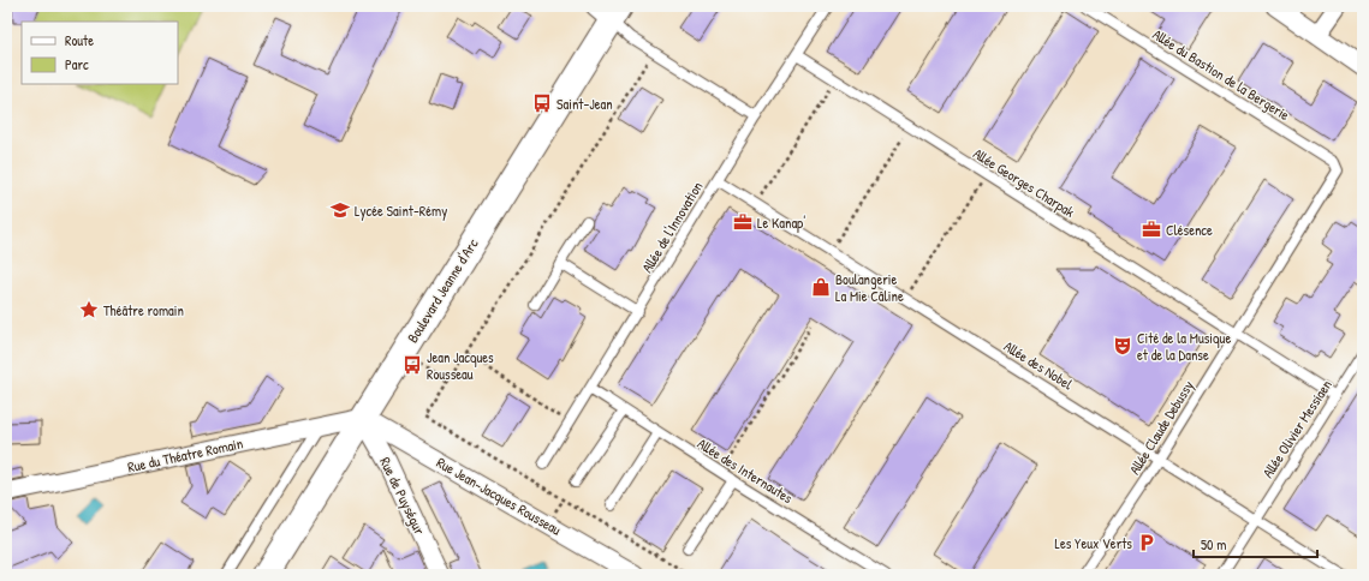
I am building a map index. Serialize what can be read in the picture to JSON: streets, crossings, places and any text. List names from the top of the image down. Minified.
{"streets":{"street":["Boulevard Jeanne d'Arc","Rue du Théatre Romain","Rue de Puységur","Rue Jean-Jacques Rousseau"],"lane":["Allée du Bastion de la Bergerie","Allée Georges Charpak","Allée de l'Innovation","Allée des Nobel","Allée Claude Debussy","Allée Olivier Messiaen","Allée des Internautes"]},"crossings":[["Allée du Bastion de la Bergerie","Allée Claude Debussy"],["Allée Georges Charpak","Allée de l'Innovation"],["Allée Georges Charpak","Allée Claude Debussy"],["Allée Georges Charpak","Allée Olivier Messiaen"],["Allée de l'Innovation","Allée des Nobel"],["Allée de l'Innovation","Allée des Internautes"],["Boulevard Jeanne d'Arc","Rue du Théatre Romain"],["Boulevard Jeanne d'Arc","Rue de Puységur"],["Boulevard Jeanne d'Arc","Rue Jean-Jacques Rousseau"],["Allée des Nobel","Allée Claude Debussy"],["Allée des Nobel","Allée Olivier Messiaen"],["Rue du Théatre Romain","Rue de Puységur"],["Rue du Théatre Romain","Rue Jean-Jacques Rousseau"],["Rue de Puységur","Rue Jean-Jacques Rousseau"]],"places":{"bus stop":["Saint-Jean","Jean Jacques Rousseau"],"school or university":["Lycée Saint-Rémy"],"office":["Le Kanap'","Clésence"],"shop":["Boulangerie La Mie Câline"],"place":["Théâtre romain"],"theatre":["Cité de la Musique et de la Danse"],"parking":["Les Yeux Verts"]},"legend":["Route","Parc"],"scale_bar":"50 m"}
